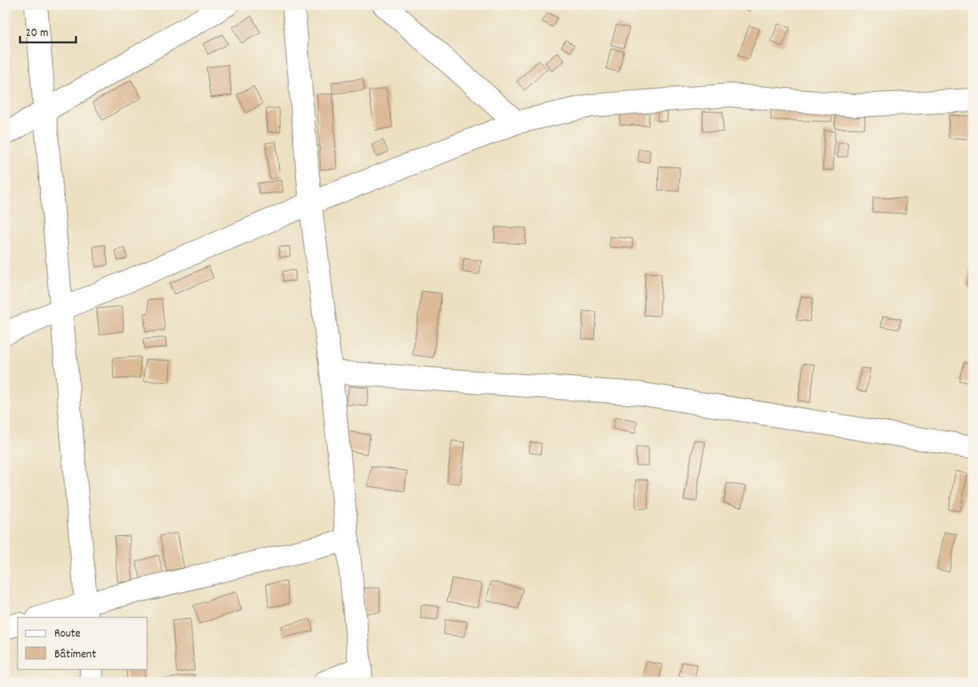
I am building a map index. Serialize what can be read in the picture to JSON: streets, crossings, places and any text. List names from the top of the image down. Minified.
{"legend":["Route","Bâtiment"],"scale_bar":"20 m"}
